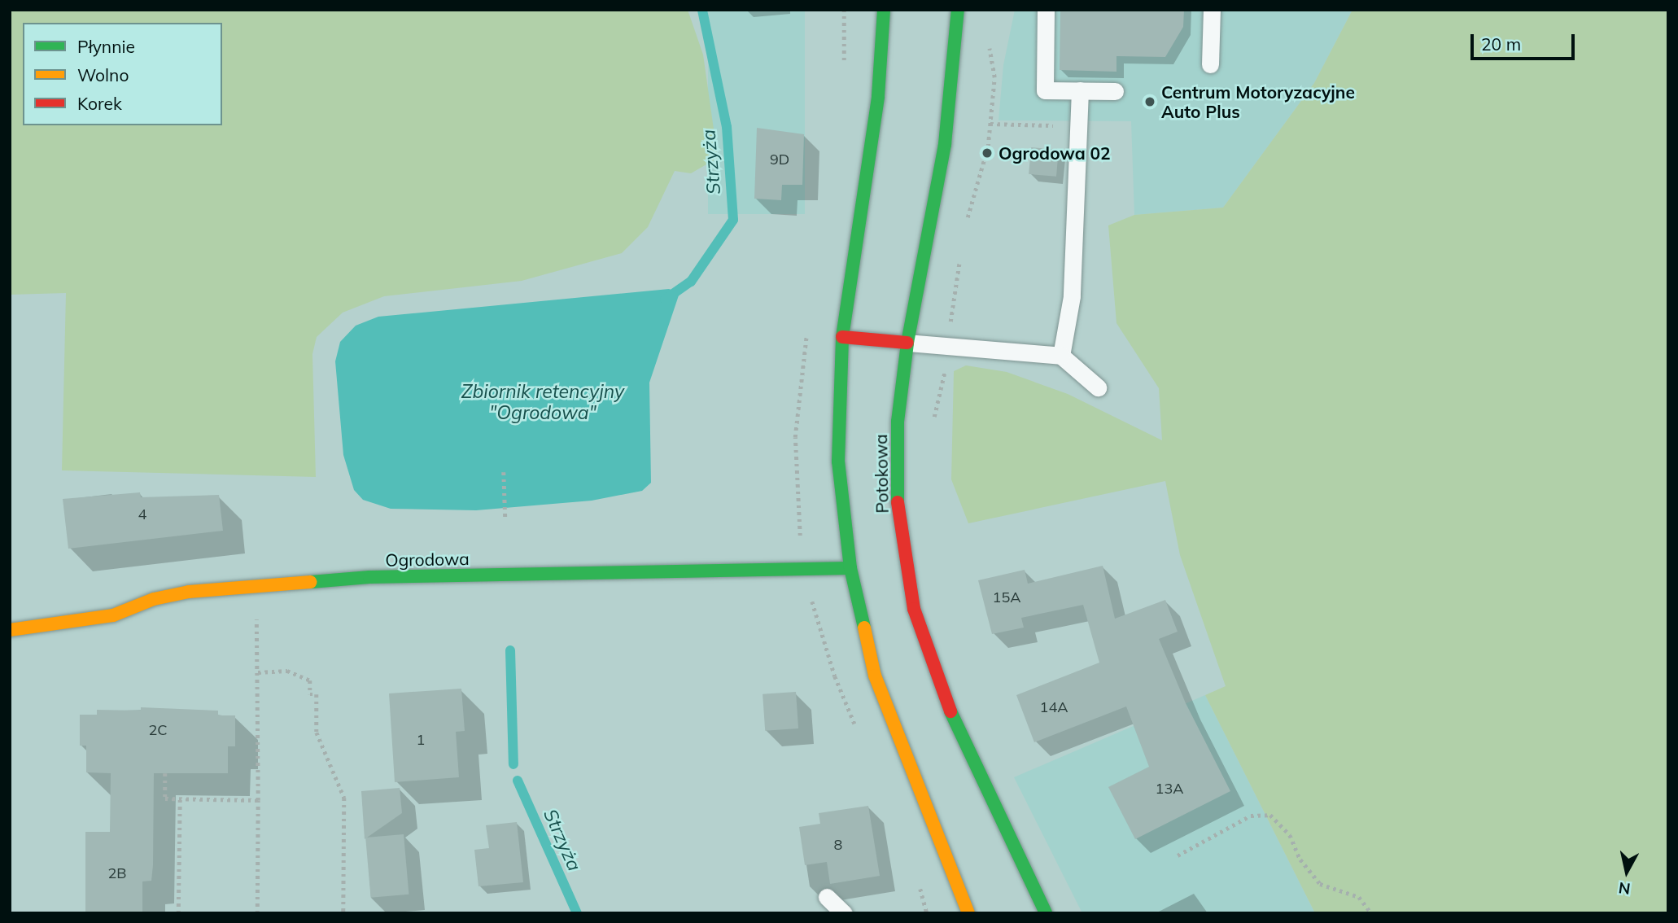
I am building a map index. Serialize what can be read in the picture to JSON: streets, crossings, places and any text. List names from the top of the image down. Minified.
{"streets":{"main road":["Potokowa","Ogrodowa"]},"water":["Strzyża","Zbiornik retencyjny \"Ogrodowa\""],"places":["Centrum Motoryzacyjne Auto Plus","Ogrodowa 02"],"house_numbers":["9D","4","15A","14A","2C","1","13A","8","2B"],"legend":["Płynnie","Wolno","Korek"],"scale_bar":"20 m","north":"bottom"}
